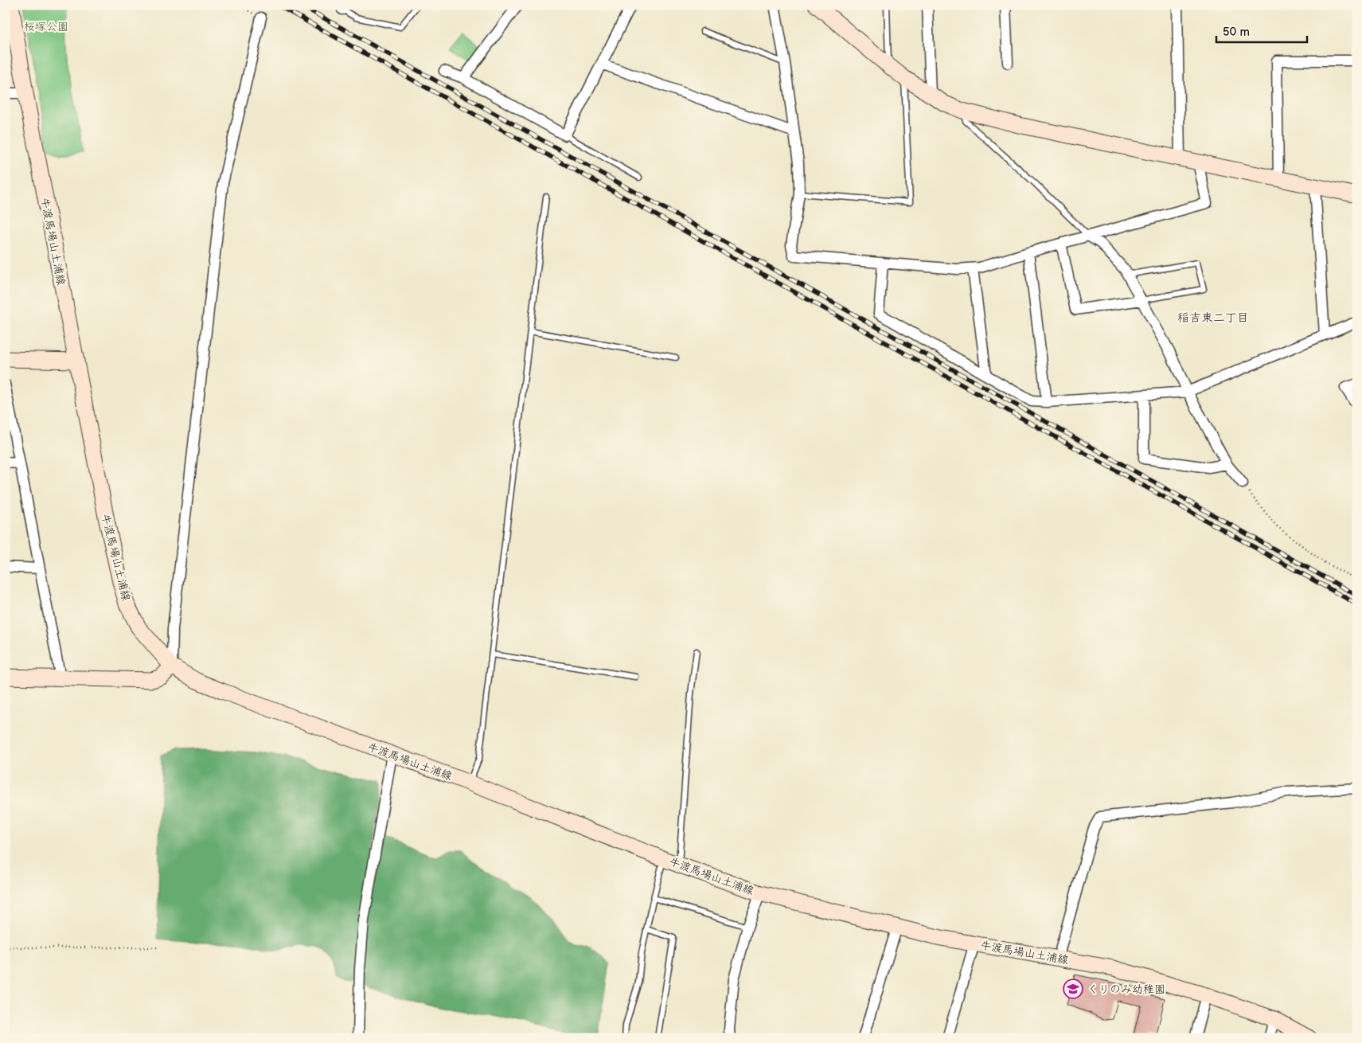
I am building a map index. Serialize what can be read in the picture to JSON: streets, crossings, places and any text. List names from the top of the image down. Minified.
{"streets":{"main road":["牛渡馬場山土浦線"]},"districts":["稲吉東二丁目"],"parks":["桜塚公園"],"places":{"school or university":["くりのみ幼稚園"]},"scale_bar":"50 m"}
